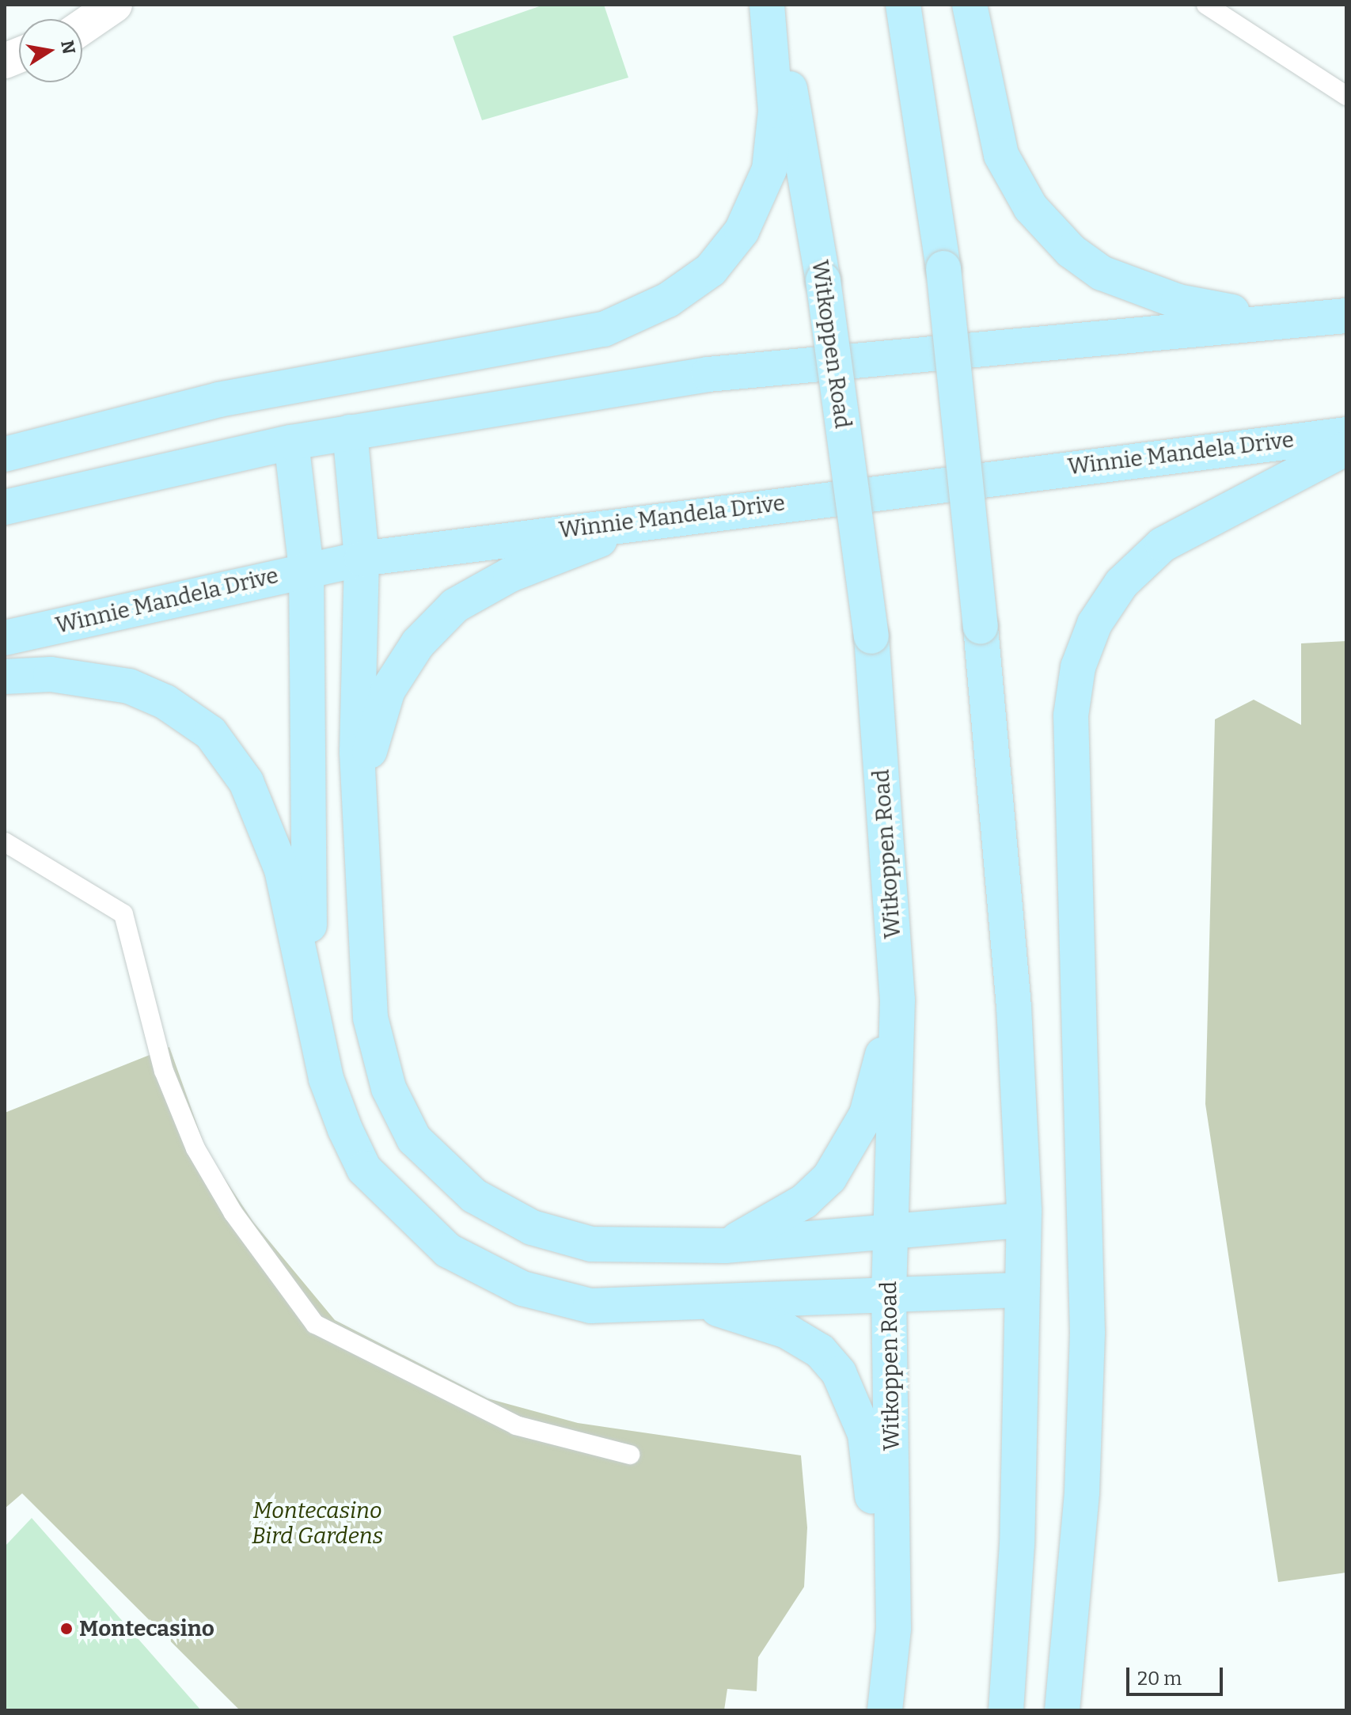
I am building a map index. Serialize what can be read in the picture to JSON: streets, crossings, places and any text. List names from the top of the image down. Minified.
{"streets":{"main road":["Witkoppen Road","Winnie Mandela Drive"]},"parks":["Montecasino Bird Gardens"],"places":["Montecasino"],"scale_bar":"20 m","north":"right"}
